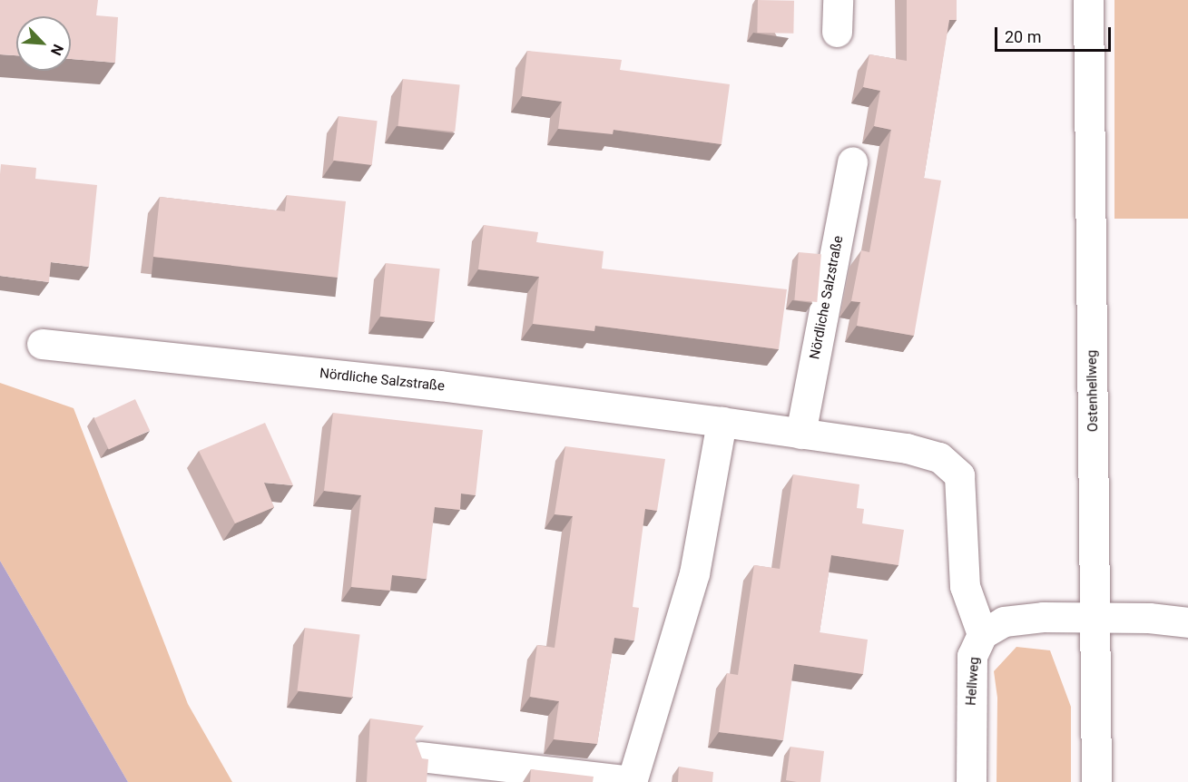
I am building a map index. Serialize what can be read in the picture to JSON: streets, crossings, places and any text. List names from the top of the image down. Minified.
{"streets":{"street":["Nördliche Salzstraße","Ostenhellweg","Hellweg"]},"crossings":[["Nördliche Salzstraße","Hellweg"]],"scale_bar":"20 m","north":"bottom right"}
